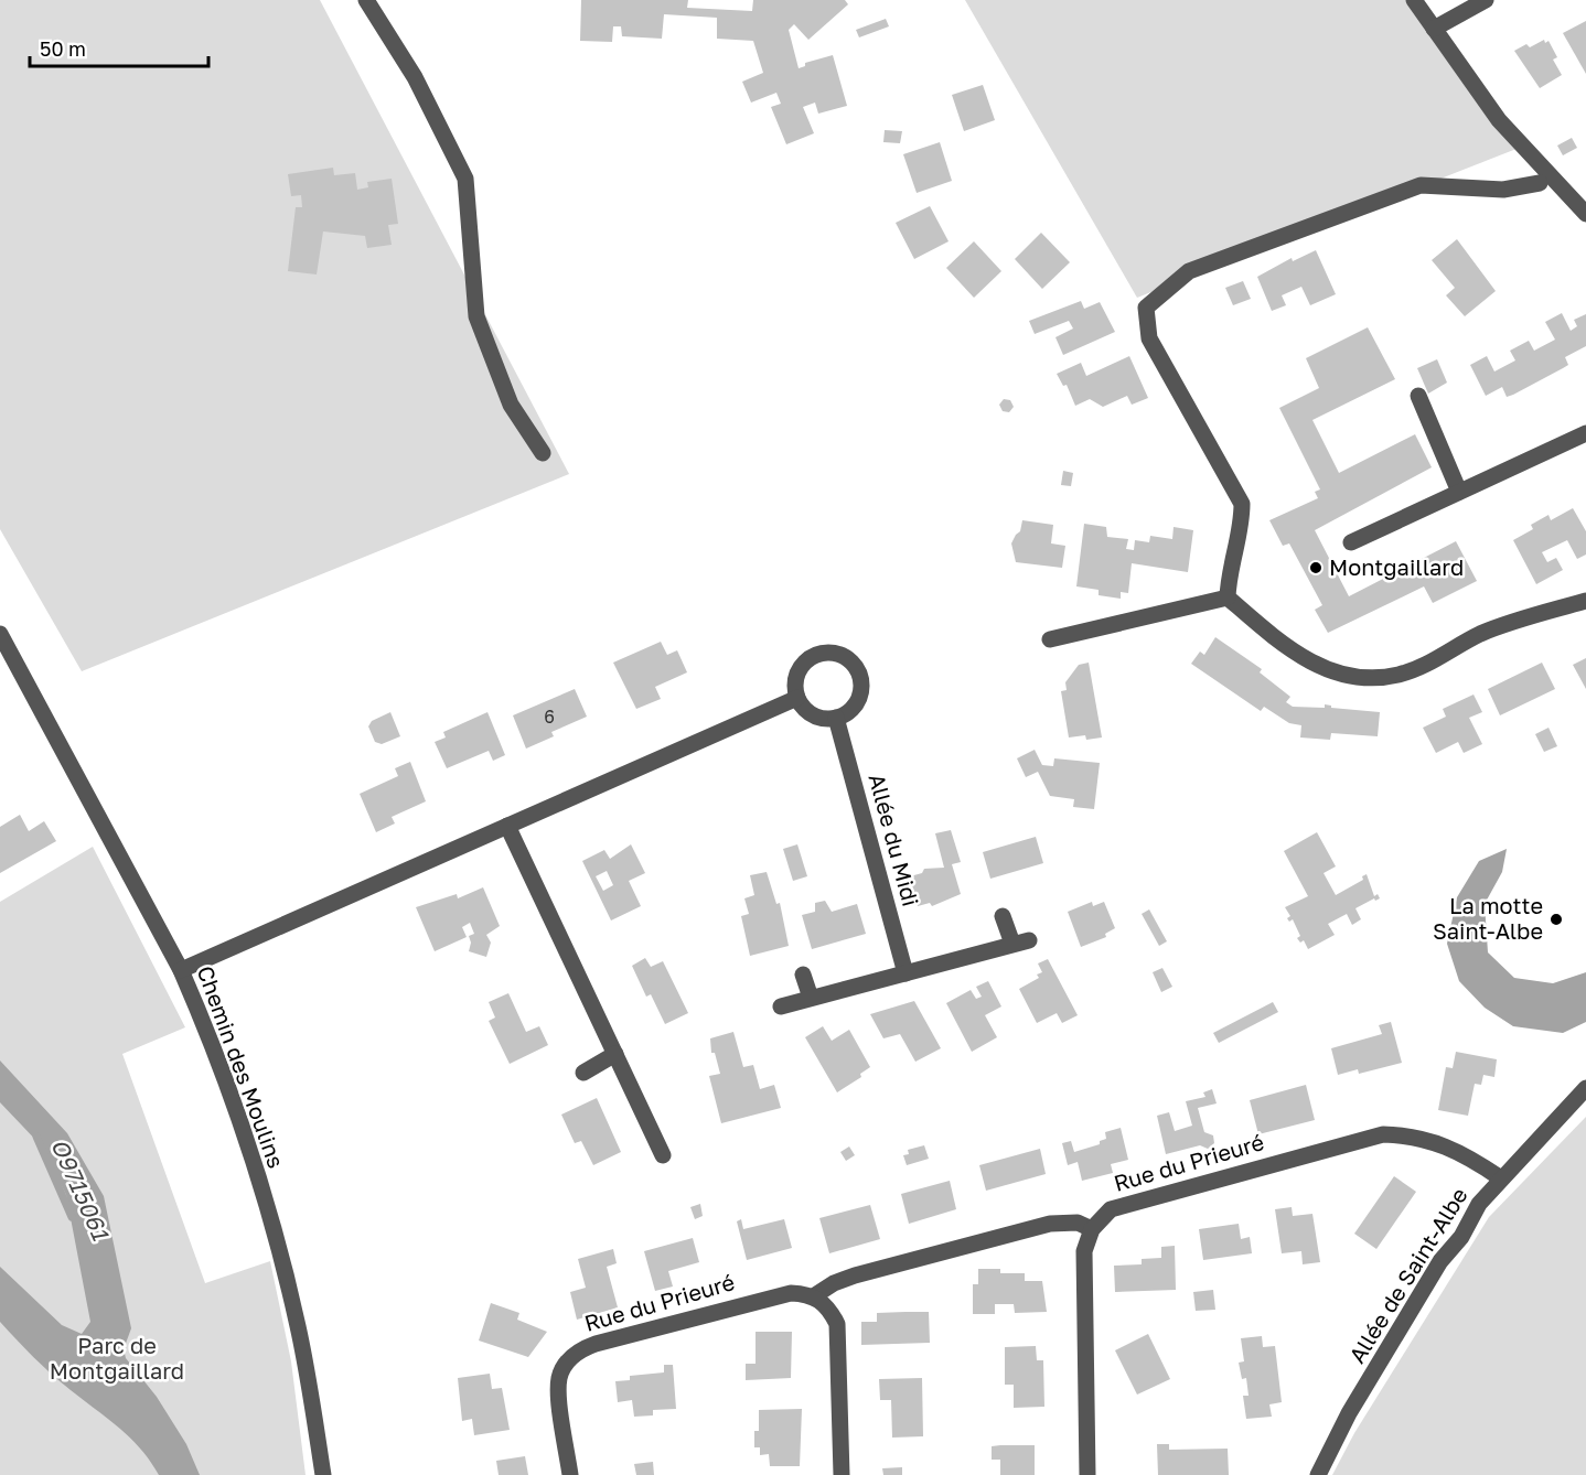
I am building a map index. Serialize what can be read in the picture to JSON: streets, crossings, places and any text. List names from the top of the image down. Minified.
{"streets":{"street":["Allée du Midi","Chemin des Moulins","Rue du Prieuré","Allée de Saint-Albe"]},"crossings":[["Rue du Prieuré","Allée de Saint-Albe"]],"water":["O9715061"],"parks":["Parc de Montgaillard"],"places":["Montgaillard","La motte Saint-Albe"],"house_numbers":["6"],"scale_bar":"50 m"}
